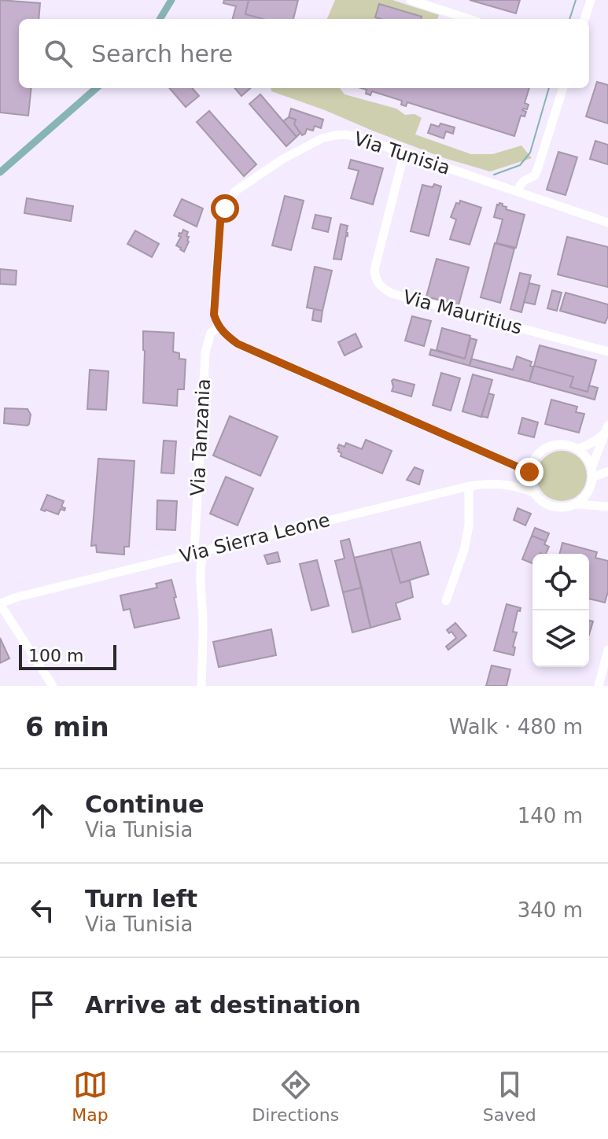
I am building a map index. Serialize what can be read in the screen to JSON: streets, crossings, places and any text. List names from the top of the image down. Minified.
{"streets":{"street":["Via Tunisia","Via Mauritius","Via Tanzania","Via Sierra Leone"]},"crossings":[["Via Tunisia","Via Mauritius"],["Via Tunisia","Via Tanzania"],["Via Tanzania","Via Sierra Leone"]],"scale_bar":"100 m","page":{"search":"Search here","scale":"100 m","heading":["6 min","Walk · 480 m"],"list":[["Continue","Via Tunisia","140 m"],["Turn left","Via Tunisia","340 m"],"Arrive at destination"],"nav":["Map","Directions","Saved"]}}
